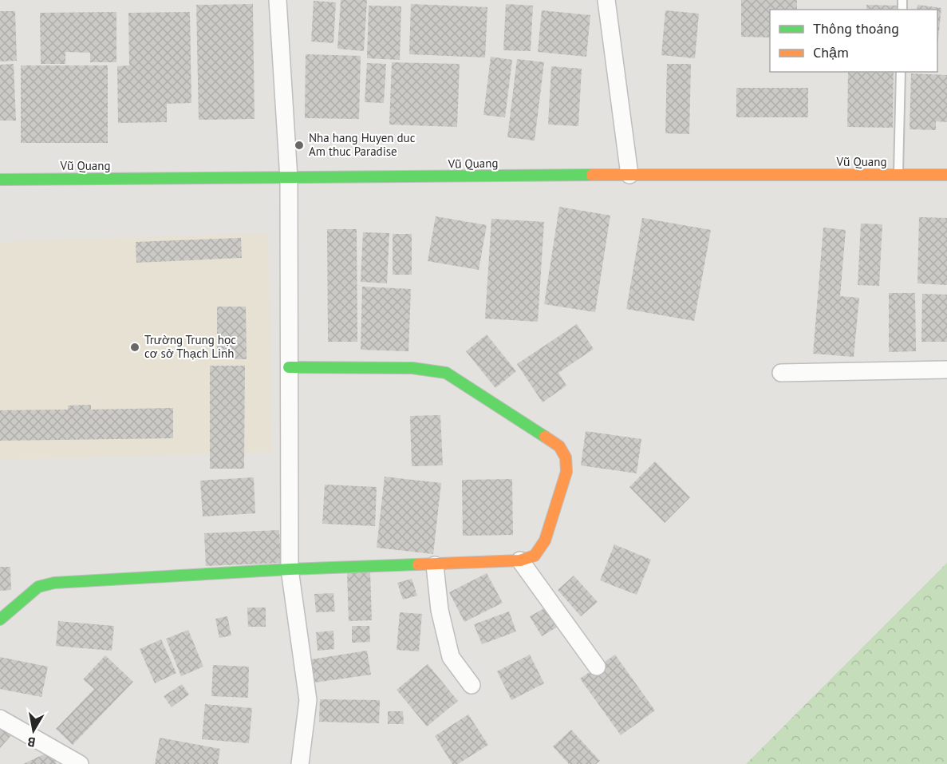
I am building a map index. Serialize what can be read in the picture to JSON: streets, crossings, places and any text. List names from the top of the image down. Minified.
{"streets":{"street":["Vũ Quang"]},"places":["Nha hang Huyen duc Am thuc Paradise","Trường Trung học cơ sở Thạch Linh"],"legend":["Thông thoáng","Chậm"],"north":"bottom"}
